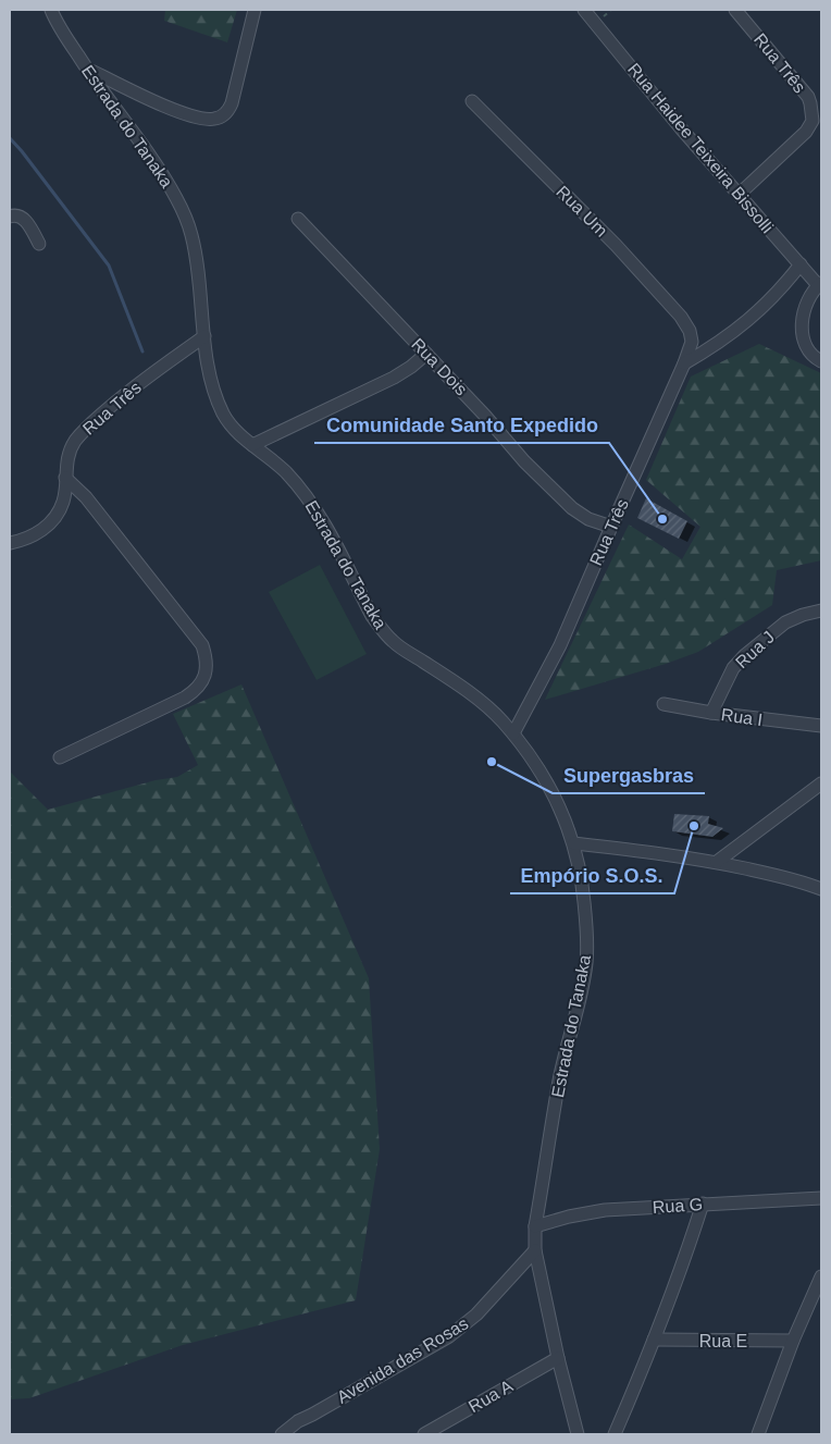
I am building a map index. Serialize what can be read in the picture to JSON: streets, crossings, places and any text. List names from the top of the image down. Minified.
{"streets":{"street":["Rua Três","Estrada do Tanaka","Rua Haidee Teixeira Bissolli","Rua Um","Rua Dois","Rua J","Rua I","Rua G","Rua E","Avenida das Rosas","Rua A"]},"crossings":[["Rua Três","Estrada do Tanaka"],["Rua Três","Rua Haidee Teixeira Bissolli"],["Rua Três","Rua Um"],["Rua Três","Rua Dois"],["Estrada do Tanaka","Rua G"],["Estrada do Tanaka","Avenida das Rosas"],["Estrada do Tanaka","Rua A"],["Rua J","Rua I"]],"places":["Comunidade Santo Expedido","Supergasbras","Empório S.O.S."]}
